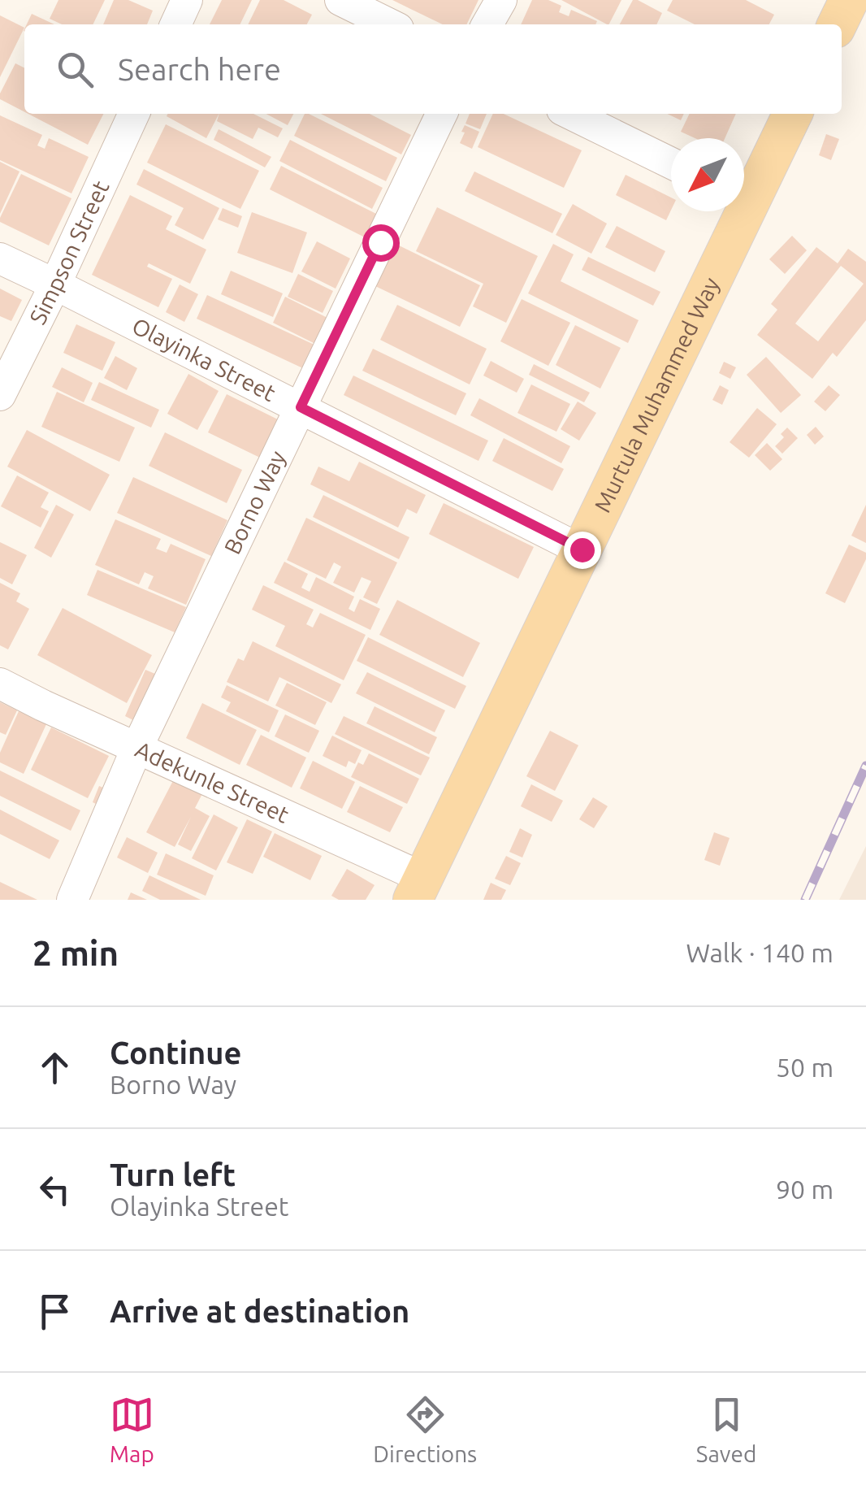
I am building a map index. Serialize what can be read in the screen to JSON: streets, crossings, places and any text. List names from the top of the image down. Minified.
{"streets":{"main road":["Murtula Muhammed Way"],"street":["Simpson Street","Olayinka Street","Borno Way","Adekunle Street"]},"crossings":[["Simpson Street","Olayinka Street"],["Olayinka Street","Murtula Muhammed Way"],["Olayinka Street","Borno Way"],["Murtula Muhammed Way","Adekunle Street"],["Borno Way","Adekunle Street"]],"north":"bottom left","page":{"search":"Search here","heading":["2 min","Walk · 140 m"],"list":[["Continue","Borno Way","50 m"],["Turn left","Olayinka Street","90 m"],"Arrive at destination"],"nav":["Map","Directions","Saved"]}}
